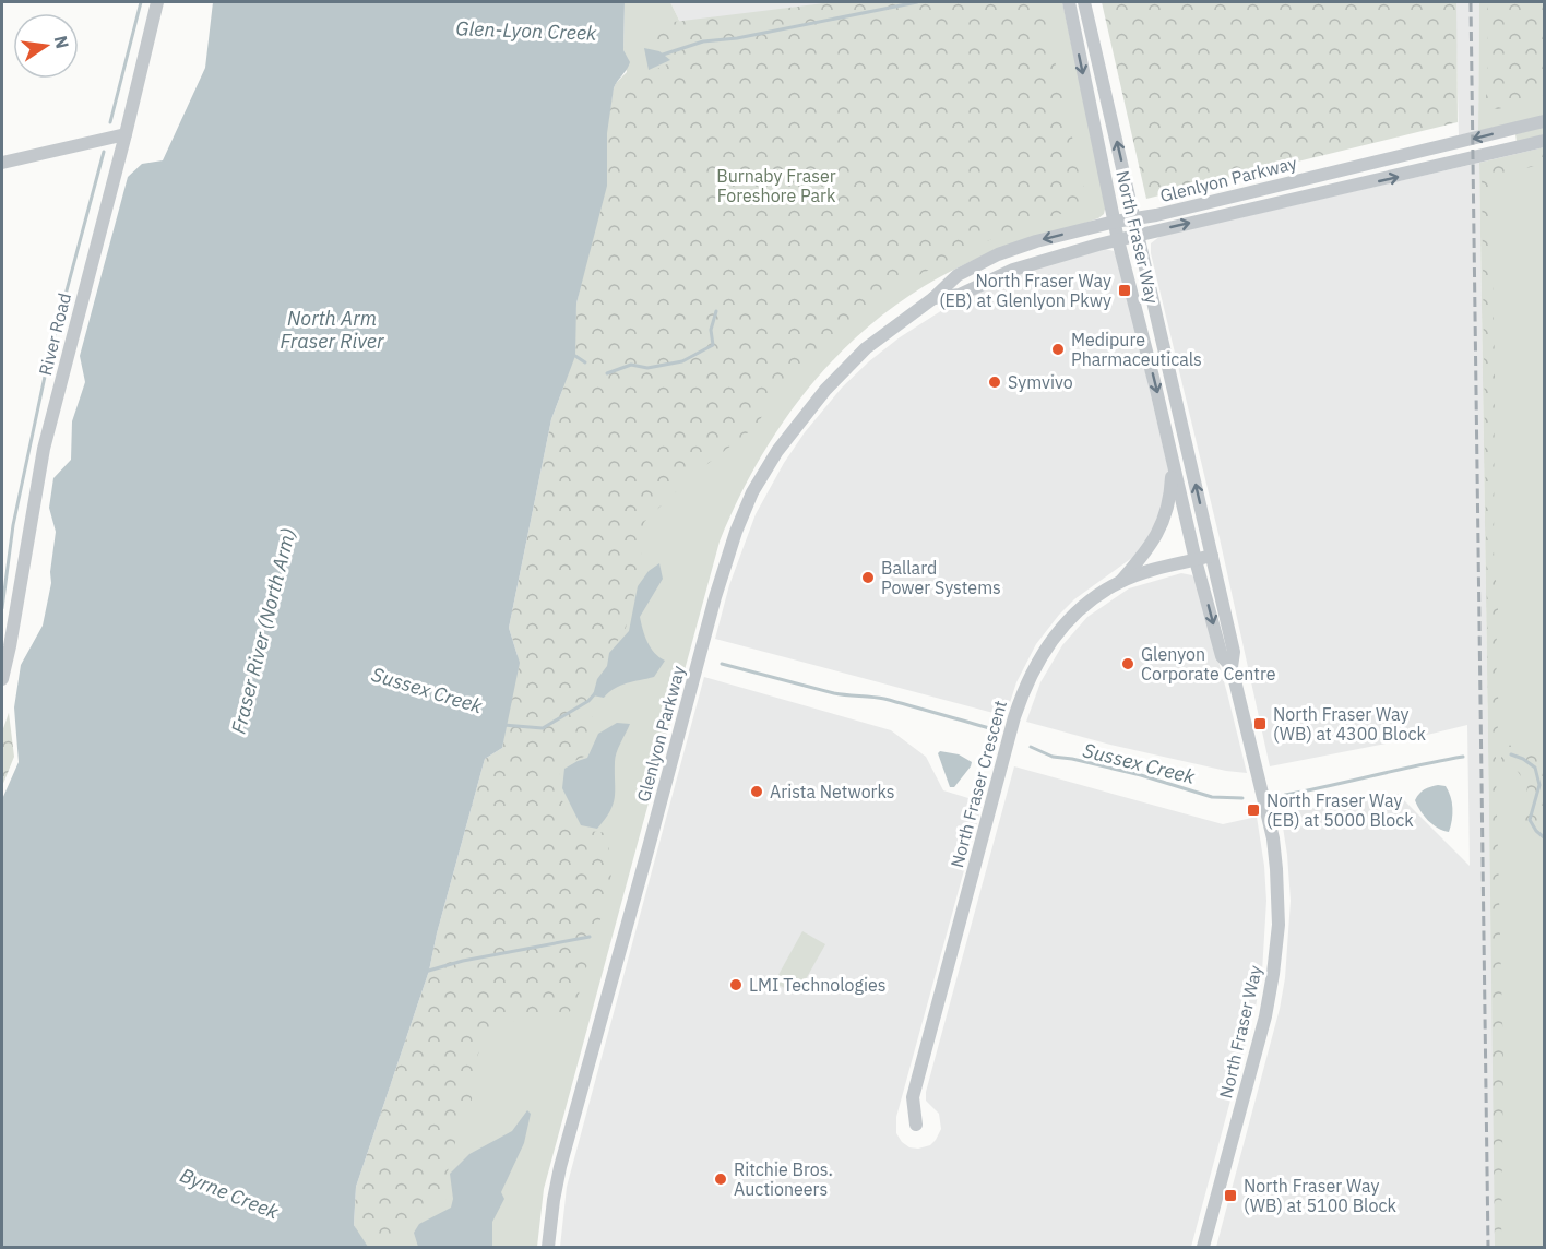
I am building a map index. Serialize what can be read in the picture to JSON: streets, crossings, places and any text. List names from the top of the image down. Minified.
{"streets":{"street":["Glenlyon Parkway","North Fraser Way","River Road","North Fraser Crescent"]},"crossings":[["Glenlyon Parkway","North Fraser Way"],["North Fraser Way","North Fraser Crescent"]],"water":["Glen-Lyon Creek","North Arm Fraser River","Fraser River (North Arm)","Sussex Creek","Byrne Creek"],"parks":["Burnaby Fraser Foreshore Park"],"places":{"transit":["North Fraser Way (EB) at Glenlyon Pkwy","North Fraser Way (WB) at 4300 Block","North Fraser Way (EB) at 5000 Block","North Fraser Way (WB) at 5100 Block"],"other":["Medipure Pharmaceuticals","Symvivo","Ballard Power Systems","Glenyon Corporate Centre","Arista Networks","LMI Technologies","Ritchie Bros. Auctioneers"]},"north":"right"}
